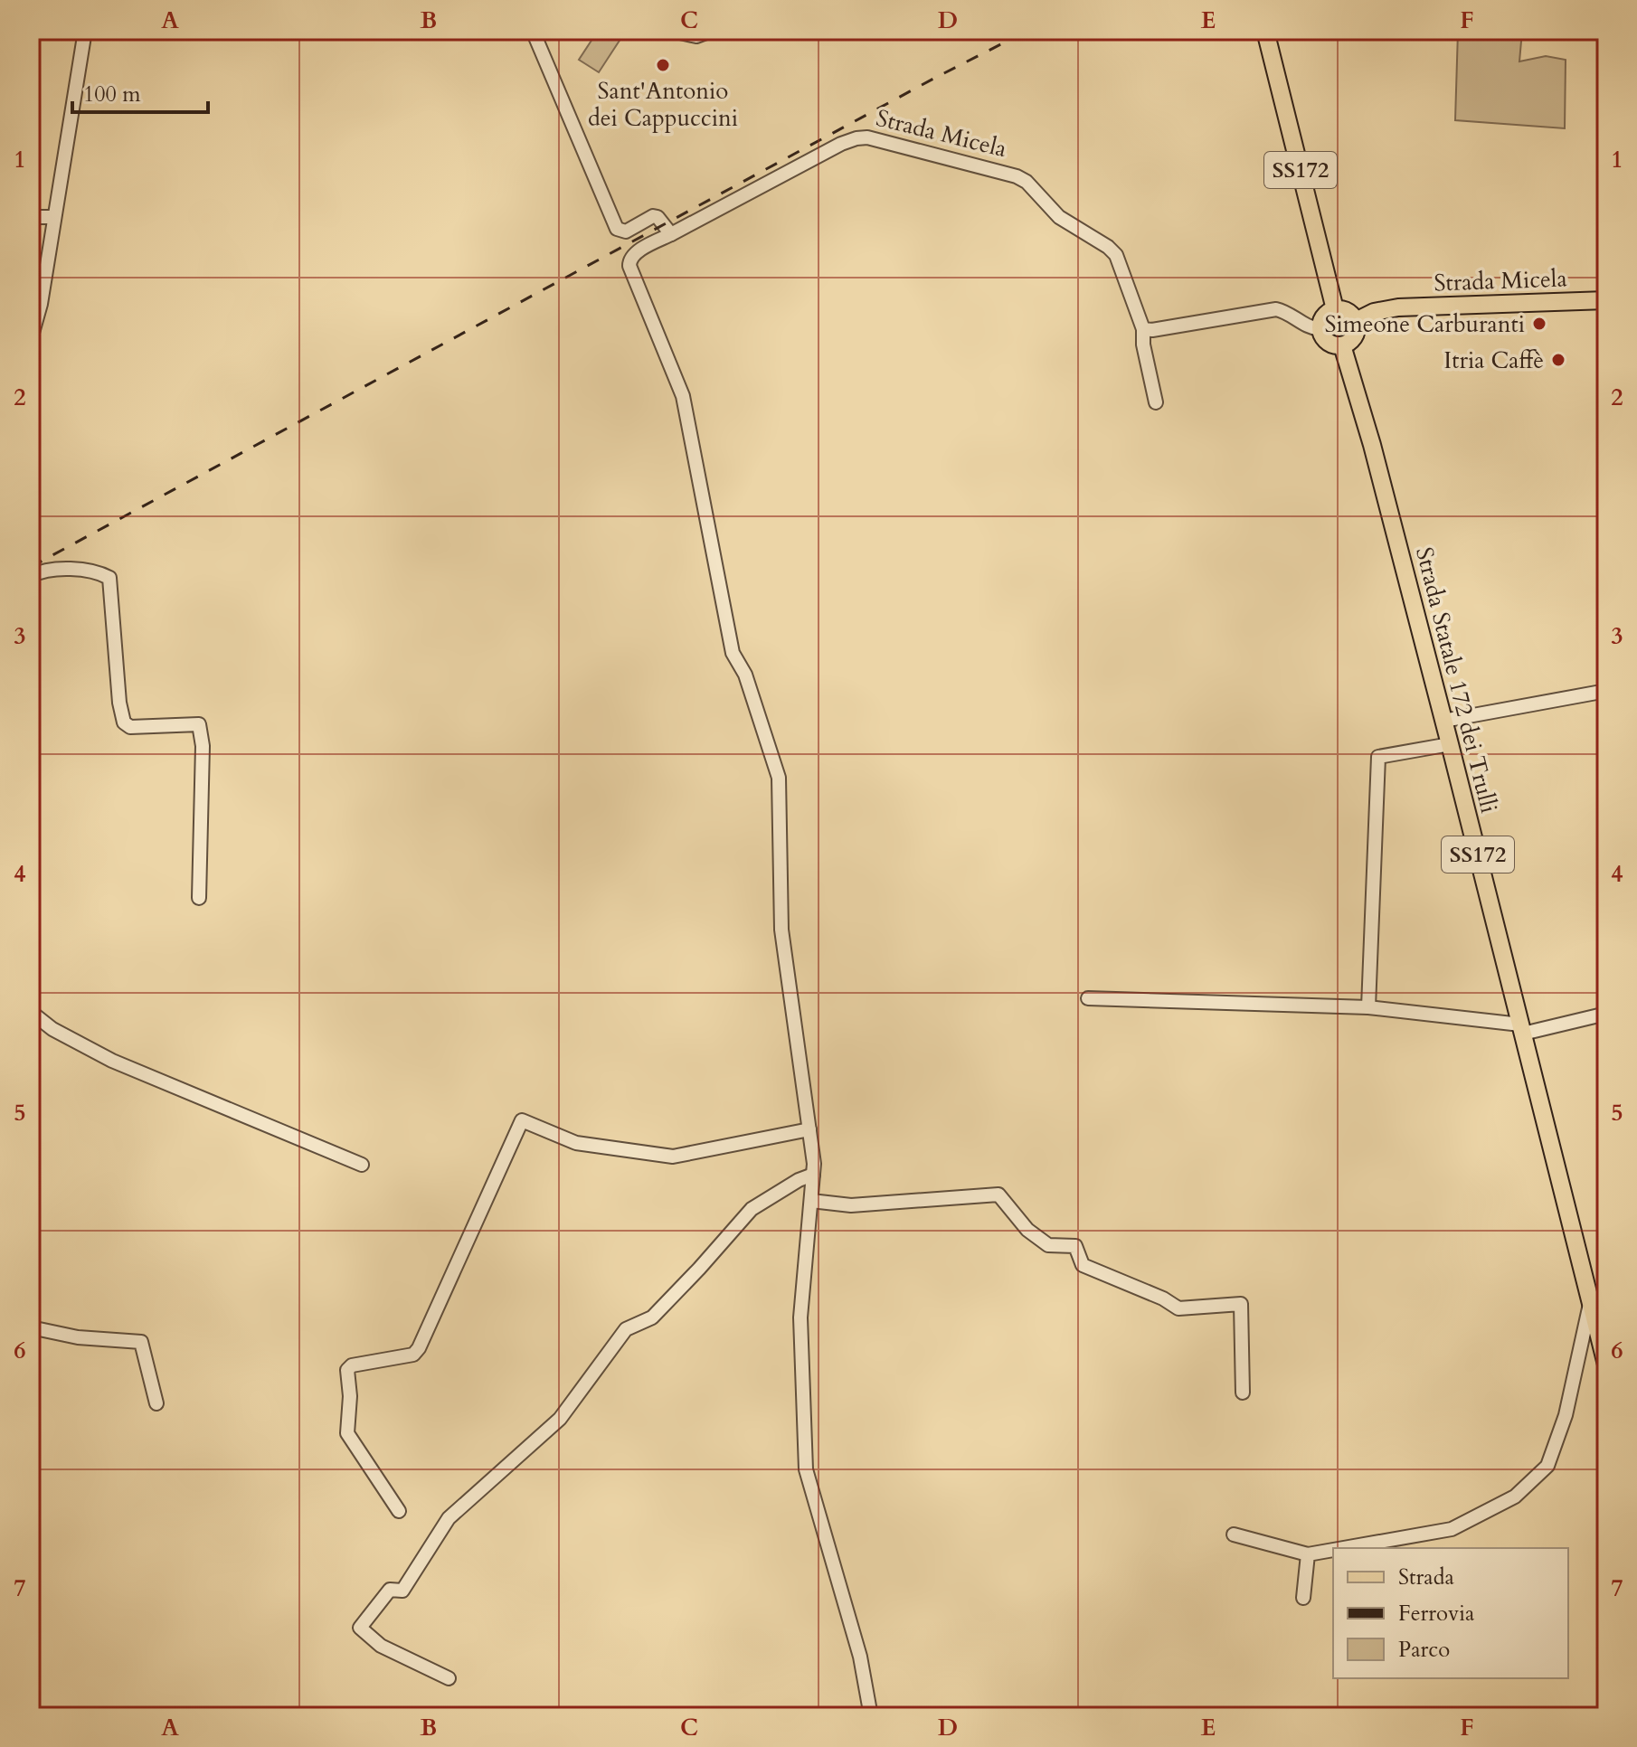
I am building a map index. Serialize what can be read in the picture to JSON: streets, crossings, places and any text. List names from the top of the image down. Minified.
{"streets":{"main road":["Strada Micela","SS172","Strada Statale 172 dei Trulli"]},"crossings":[["Strada Micela","SS172"],["Strada Micela","Strada Statale 172 dei Trulli"],["SS172","Strada Statale 172 dei Trulli"]],"places":["Sant'Antonio dei Cappuccini","Simeone Carburanti","Itria Caffè"],"legend":["Strada","Ferrovia","Parco"],"scale_bar":"100 m","grid":{"columns":["A","B","C","D","E","F"],"rows":["1","2","3","4","5","6","7"]}}
